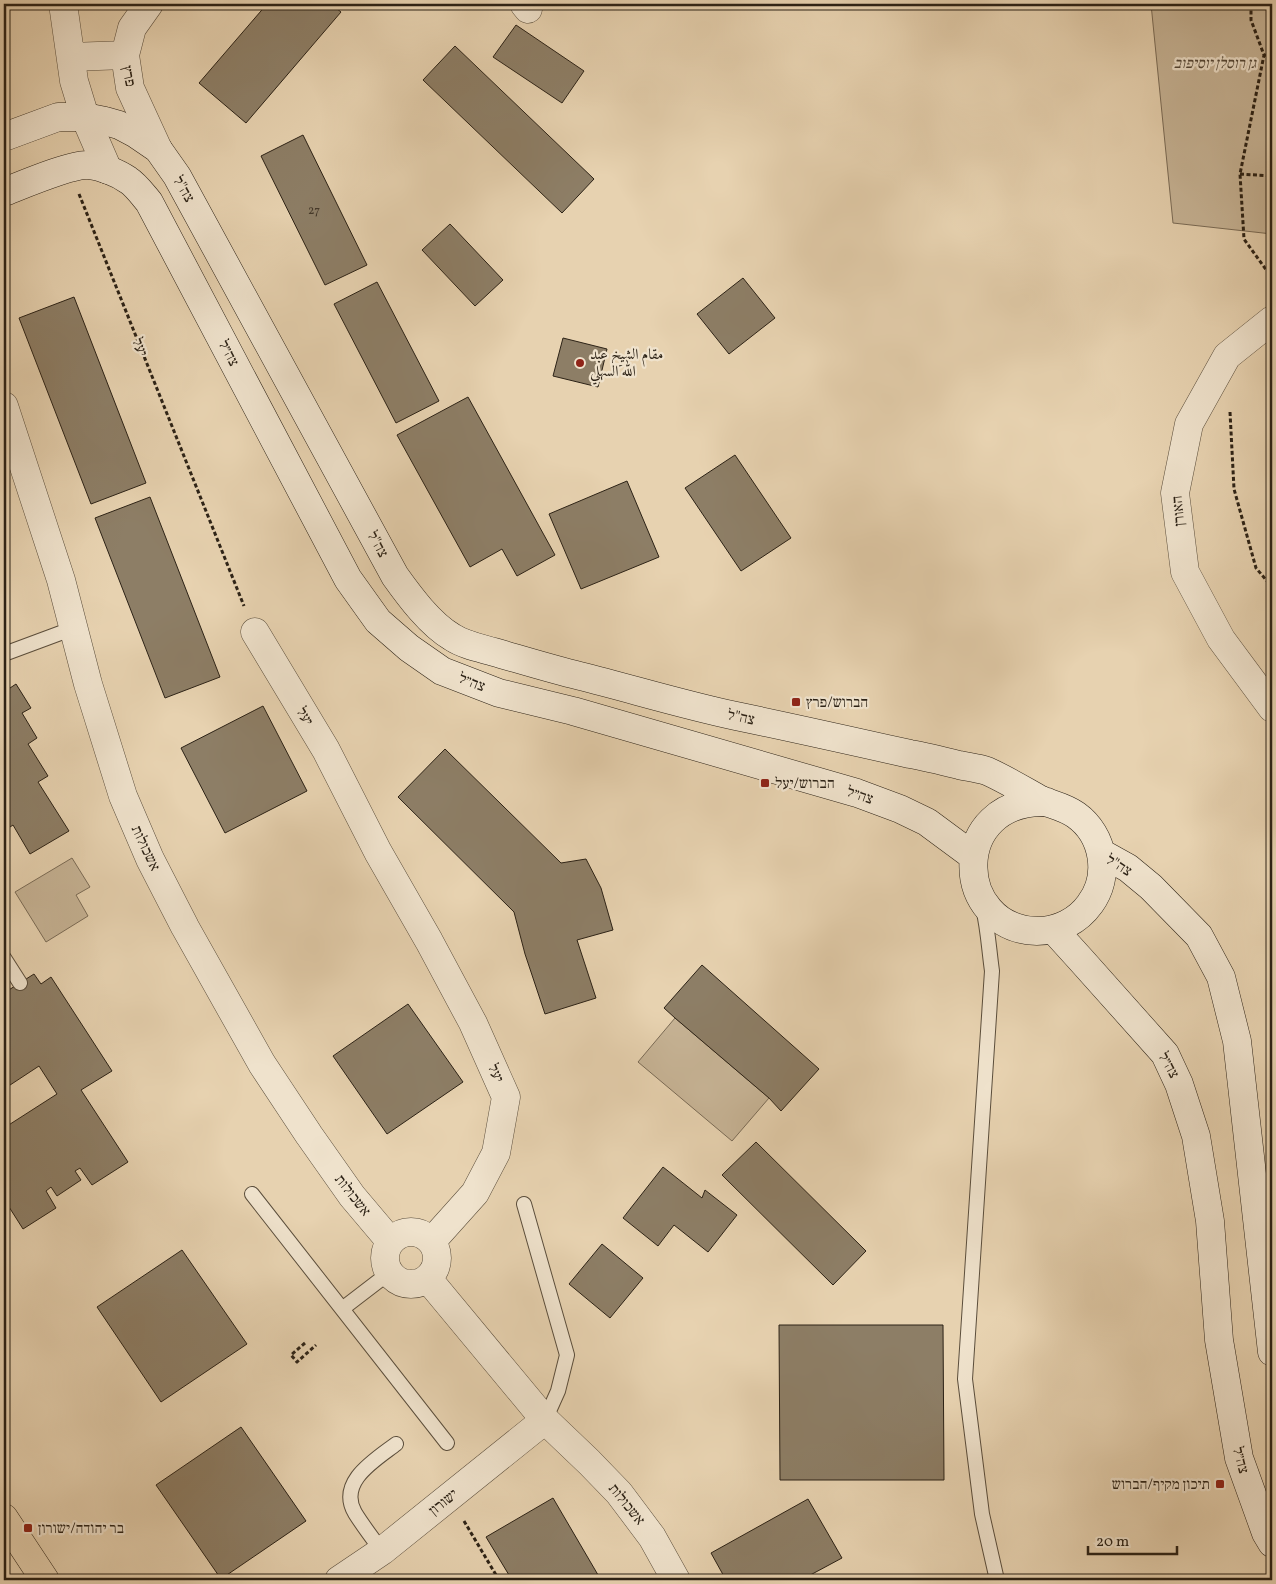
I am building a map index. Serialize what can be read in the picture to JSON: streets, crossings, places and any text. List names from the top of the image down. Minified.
{"streets":{"main road":["פרץ","צה\"ל","יעל","צה״ל","האורן","אשכולות","ישורון"]},"crossings":[["פרץ","צה\"ל"],["צה\"ל","צה״ל"],["יעל","אשכולות"],["אשכולות","ישורון"]],"parks":["גן רוסלן יוסיפוב"],"places":{"other":["مقام الشيخ عبد الله السهلي"],"transit":["הברוש/פרץ","הברוש/יעל","תיכון מקיף/הברוש","בר יהודה/ישורון"]},"house_numbers":["27"],"scale_bar":"20 m"}
